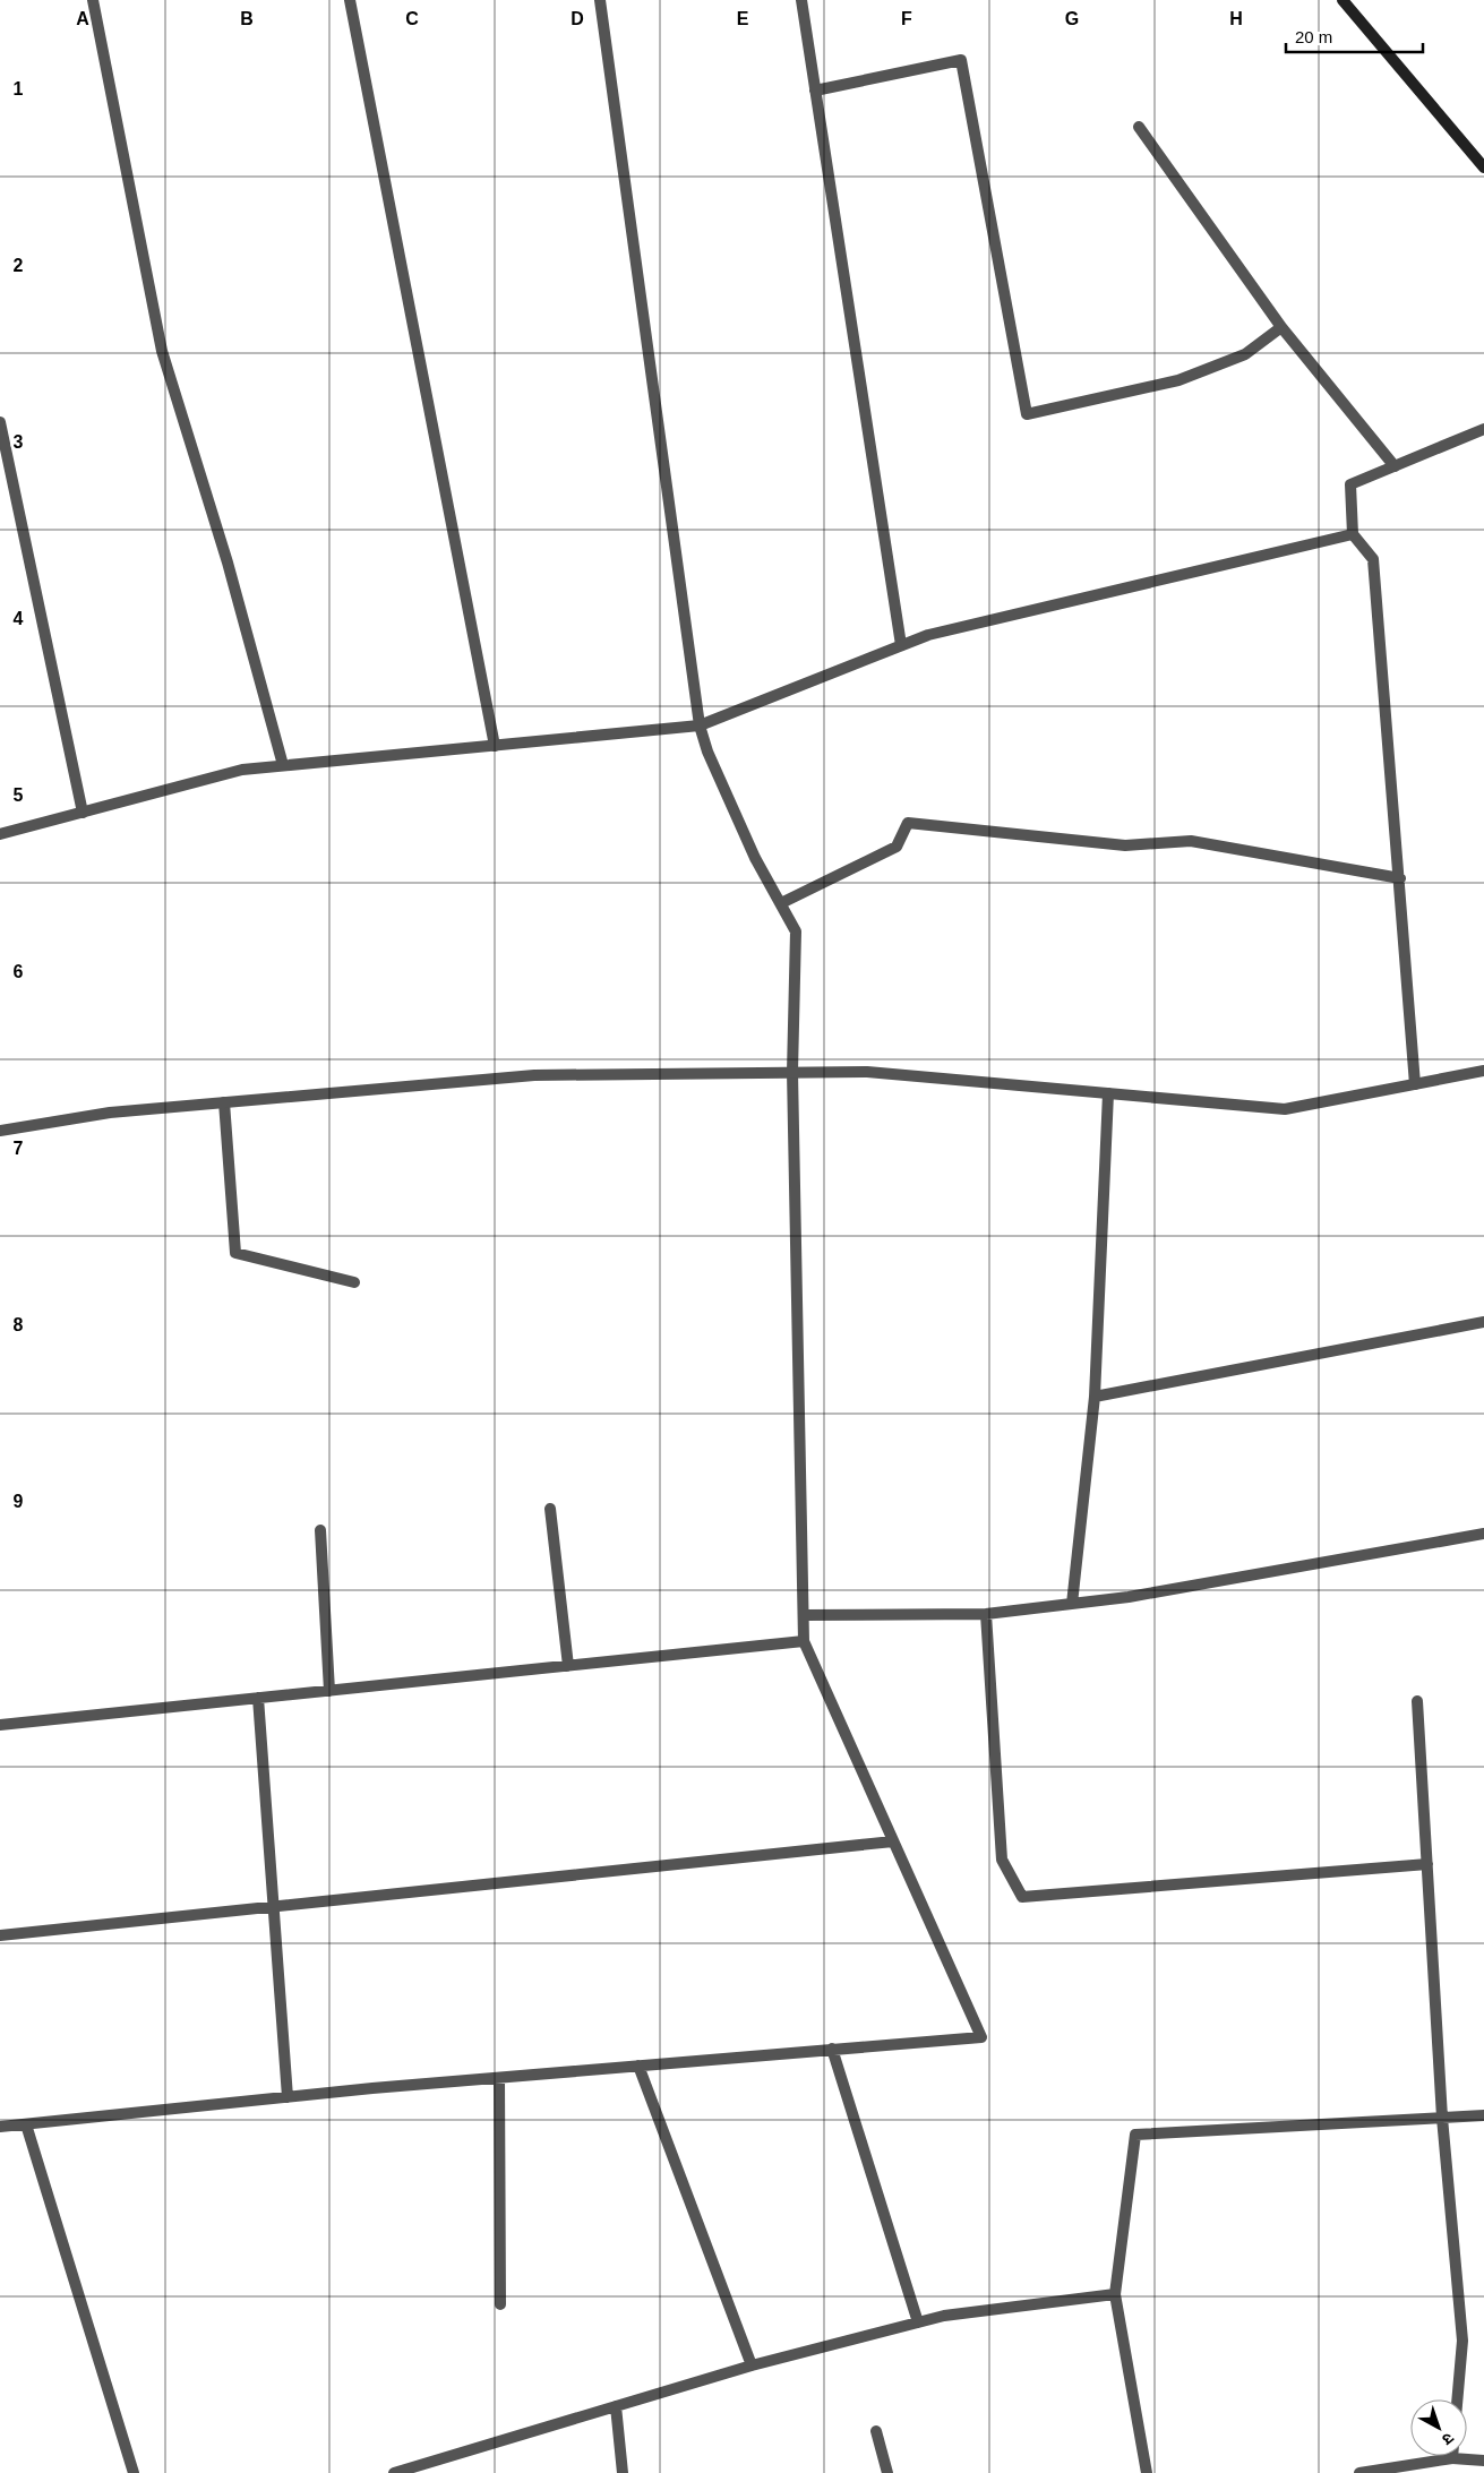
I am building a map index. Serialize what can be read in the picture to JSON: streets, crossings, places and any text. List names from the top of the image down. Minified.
{"scale_bar":"20 m","north":"bottom right","grid":{"columns":["A","B","C","D","E","F","G","H"],"rows":["1","2","3","4","5","6","7","8","9"]}}
